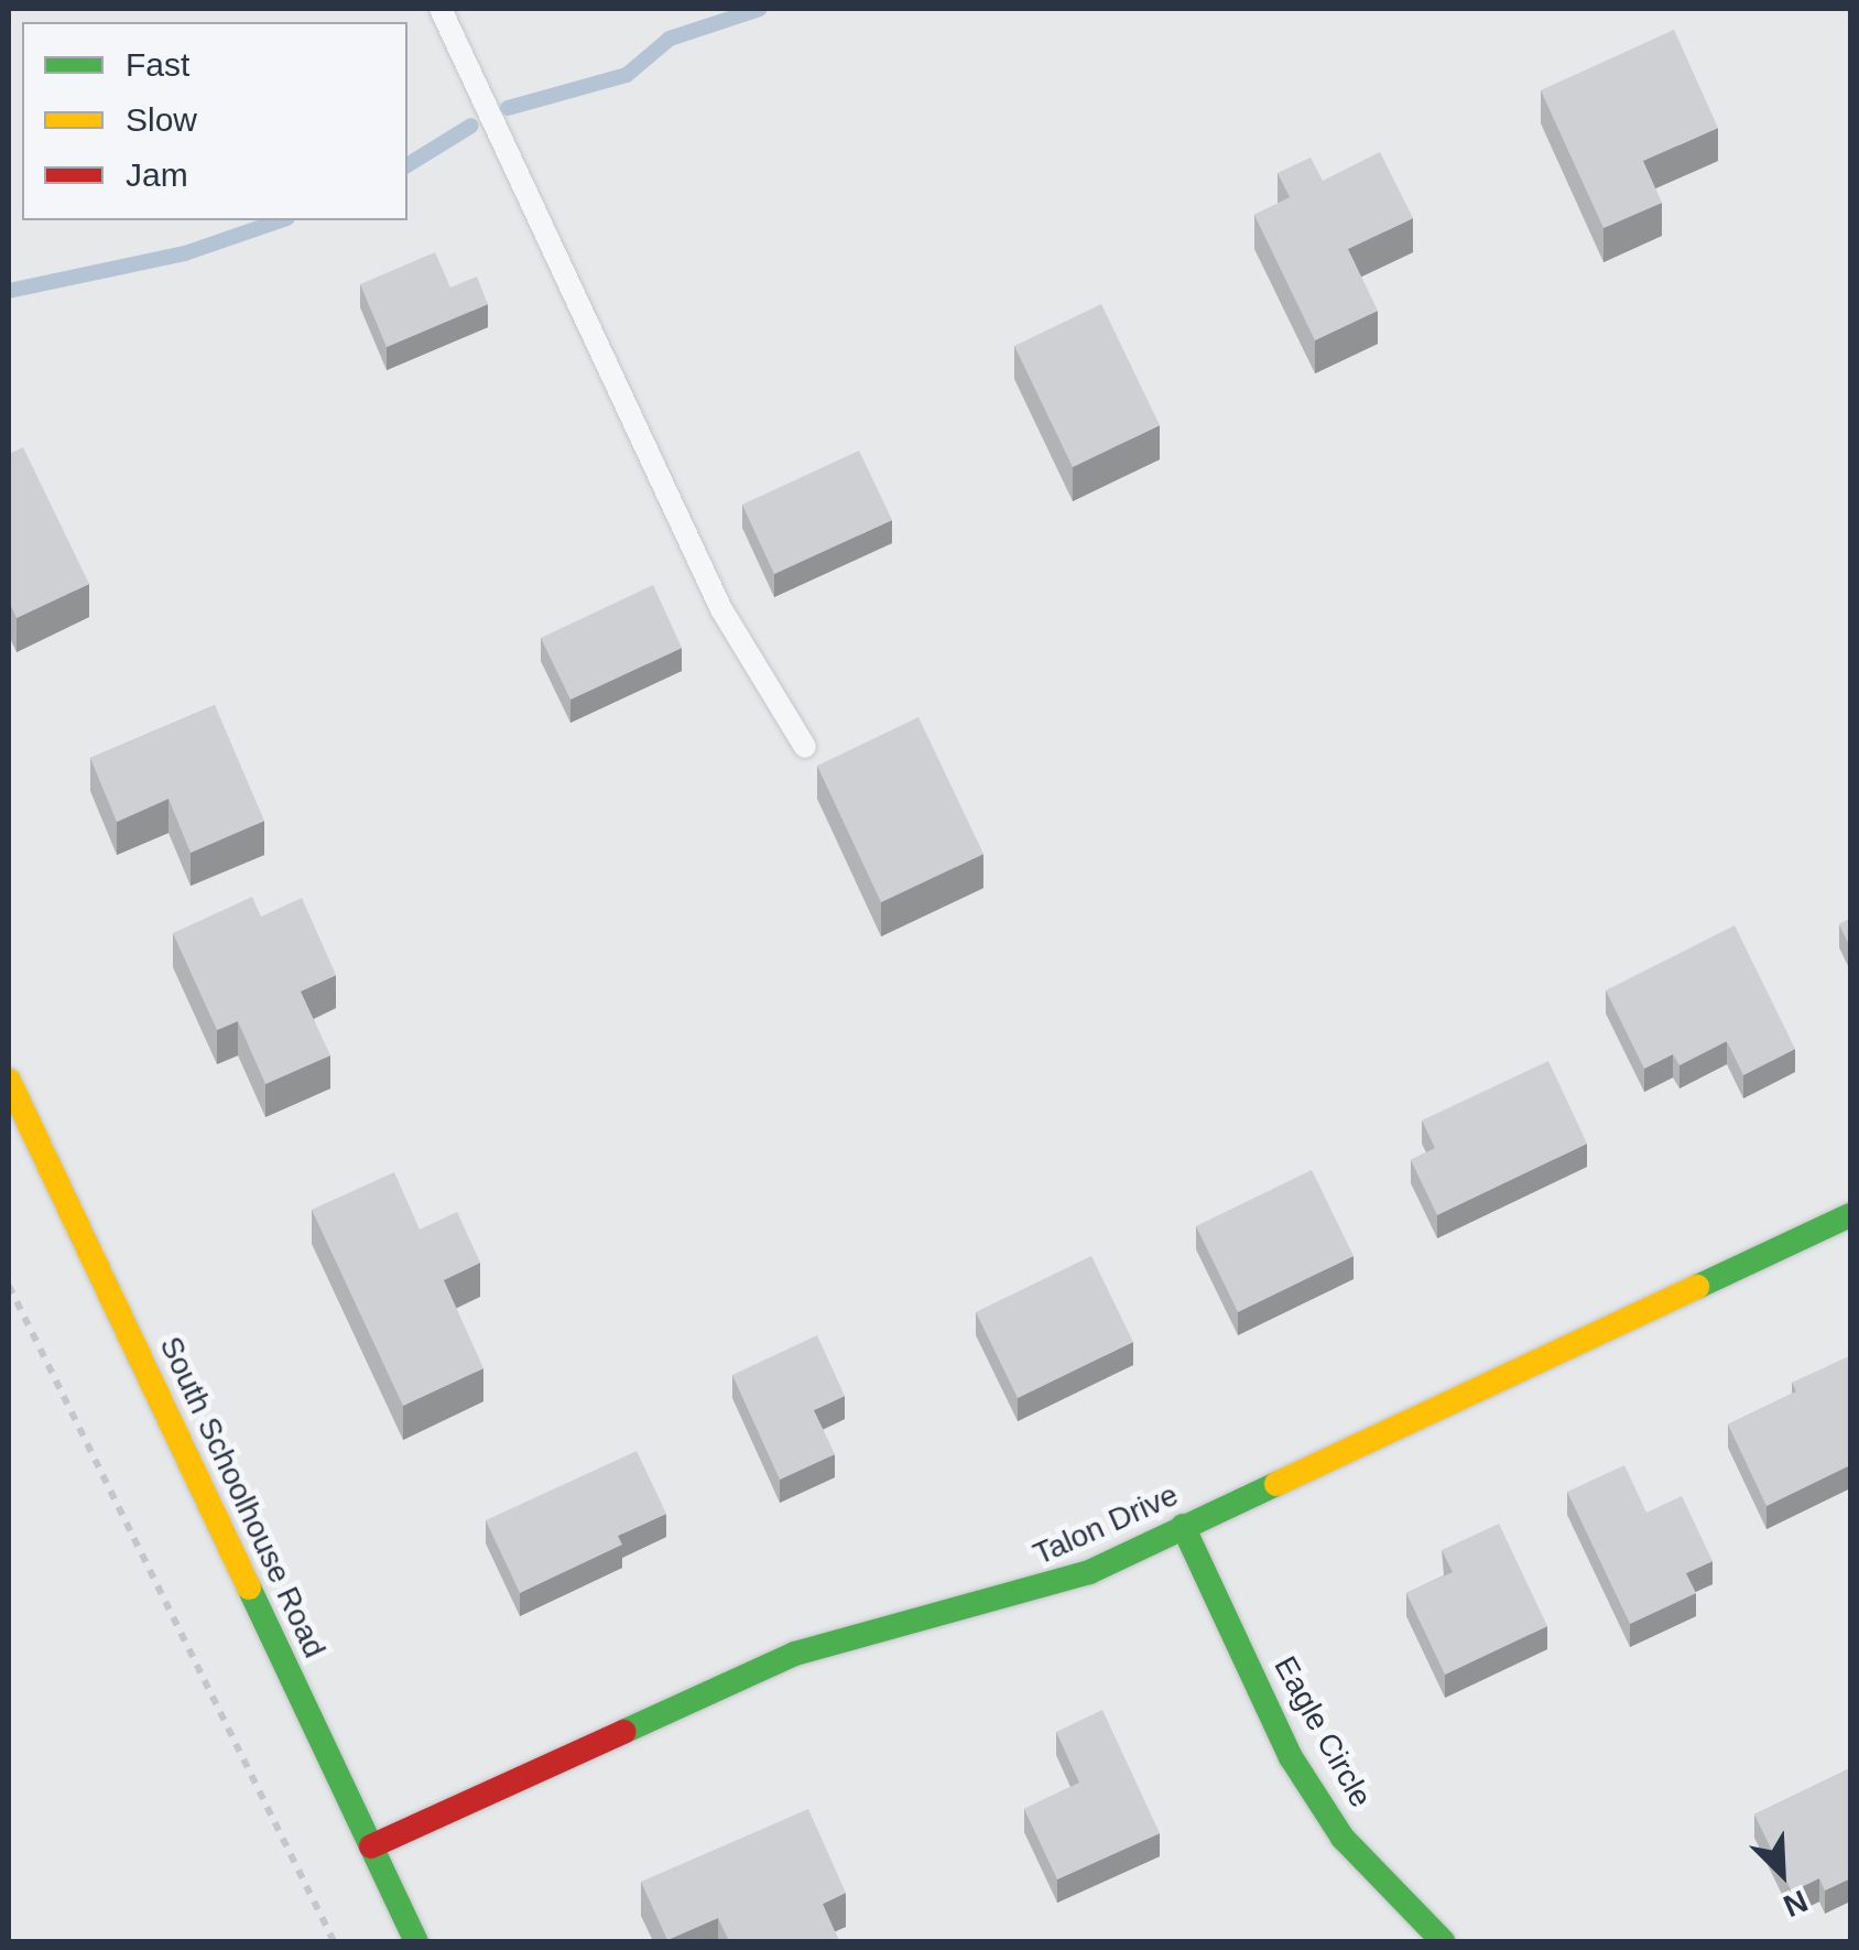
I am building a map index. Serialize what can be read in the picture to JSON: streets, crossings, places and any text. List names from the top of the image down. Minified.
{"streets":{"street":["South Schoolhouse Road","Talon Drive","Eagle Circle"]},"crossings":[["South Schoolhouse Road","Talon Drive"],["Talon Drive","Eagle Circle"]],"legend":["Fast","Slow","Jam"],"north":"bottom right"}
